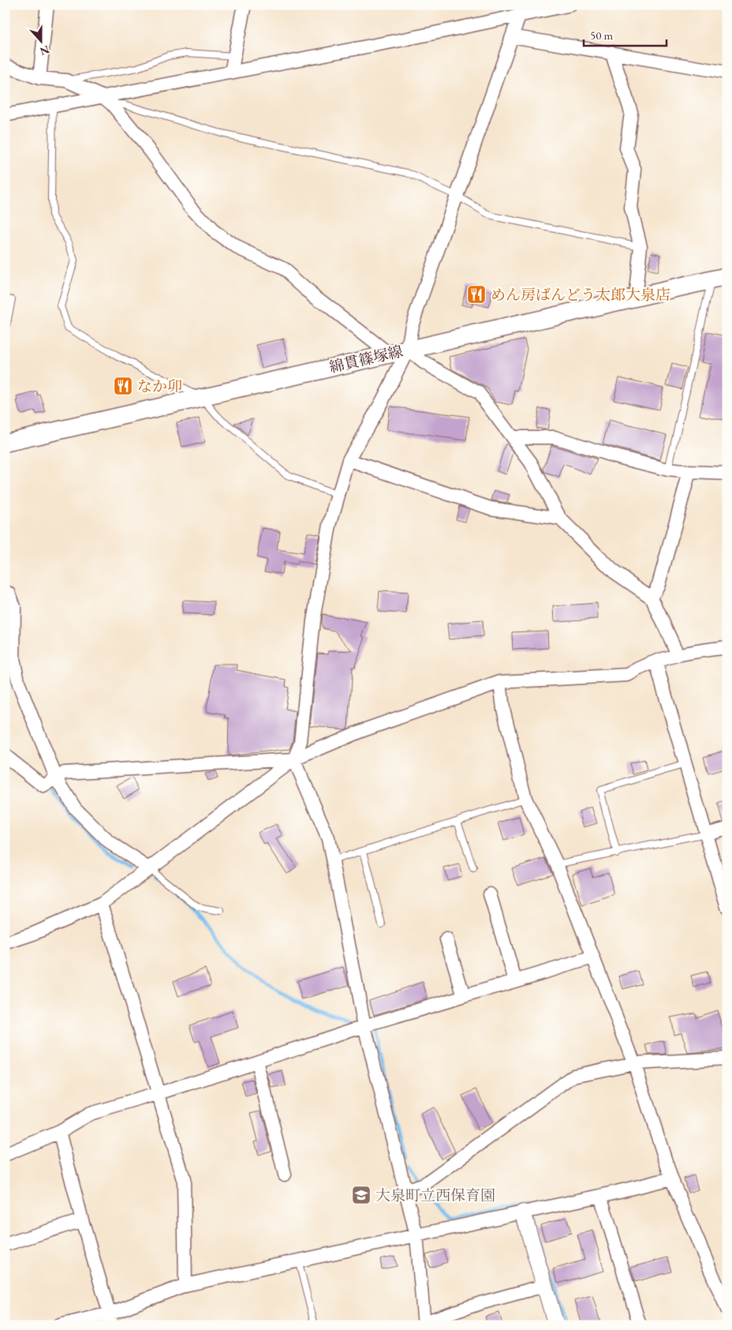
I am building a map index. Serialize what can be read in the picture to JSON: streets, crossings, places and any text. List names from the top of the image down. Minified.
{"streets":{"main road":["綿貫篠塚線"]},"places":{"restaurant":["めん房ばんどう太郎大泉店","なか卯"],"school or university":["大泉町立西保育園"]},"scale_bar":"50 m","north":"bottom"}
